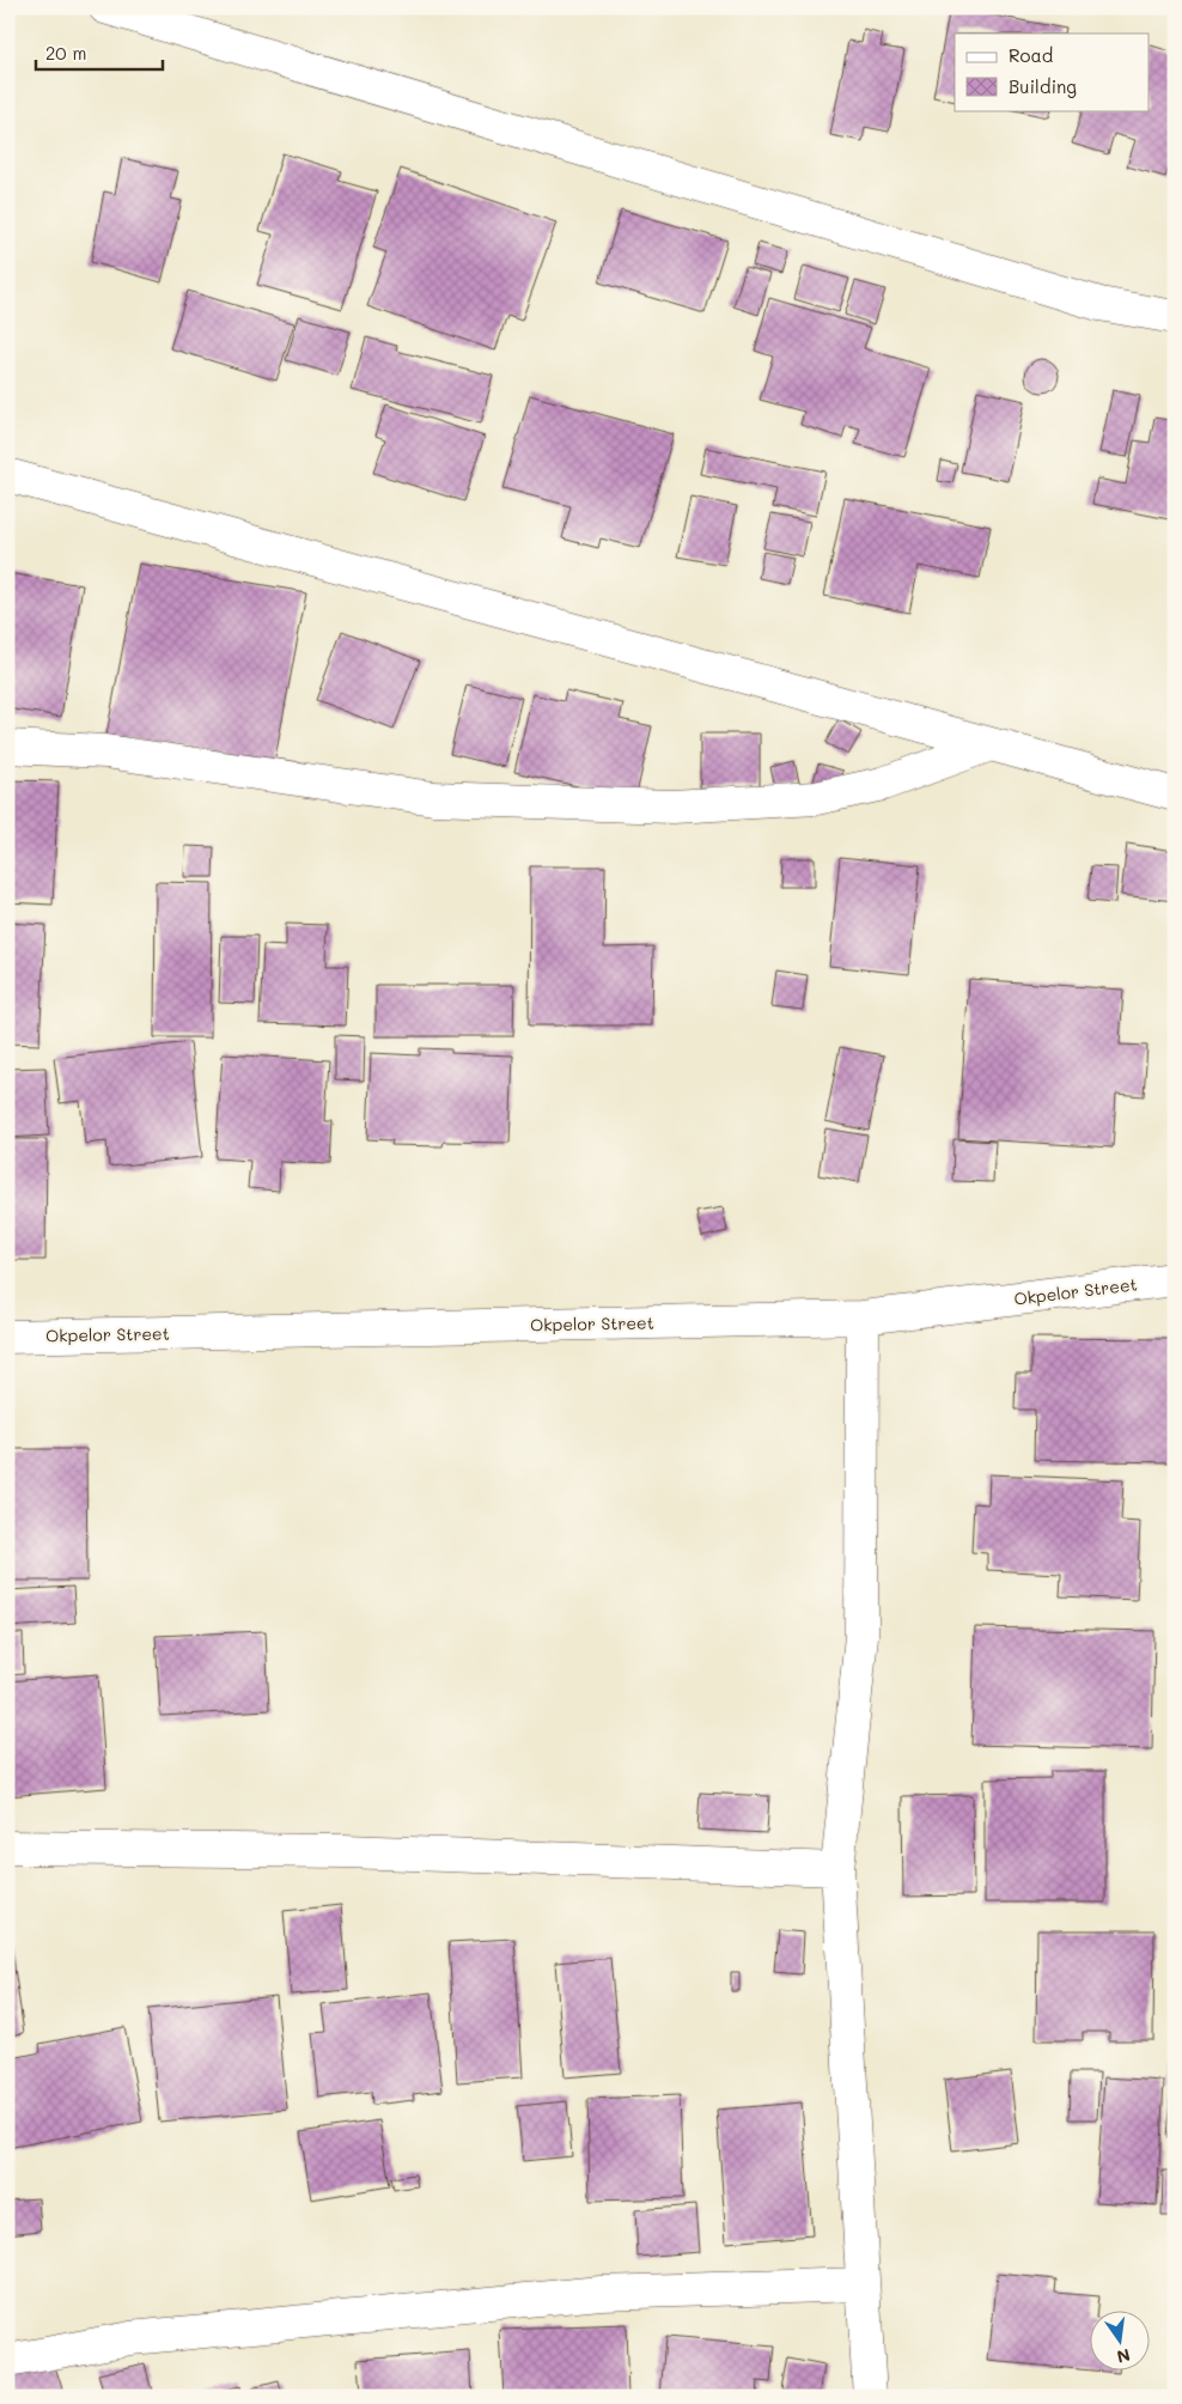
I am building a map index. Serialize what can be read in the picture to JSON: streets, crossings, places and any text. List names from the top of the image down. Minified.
{"streets":{"street":["Okpelor Street"]},"legend":["Road","Building"],"scale_bar":"20 m","north":"bottom"}
